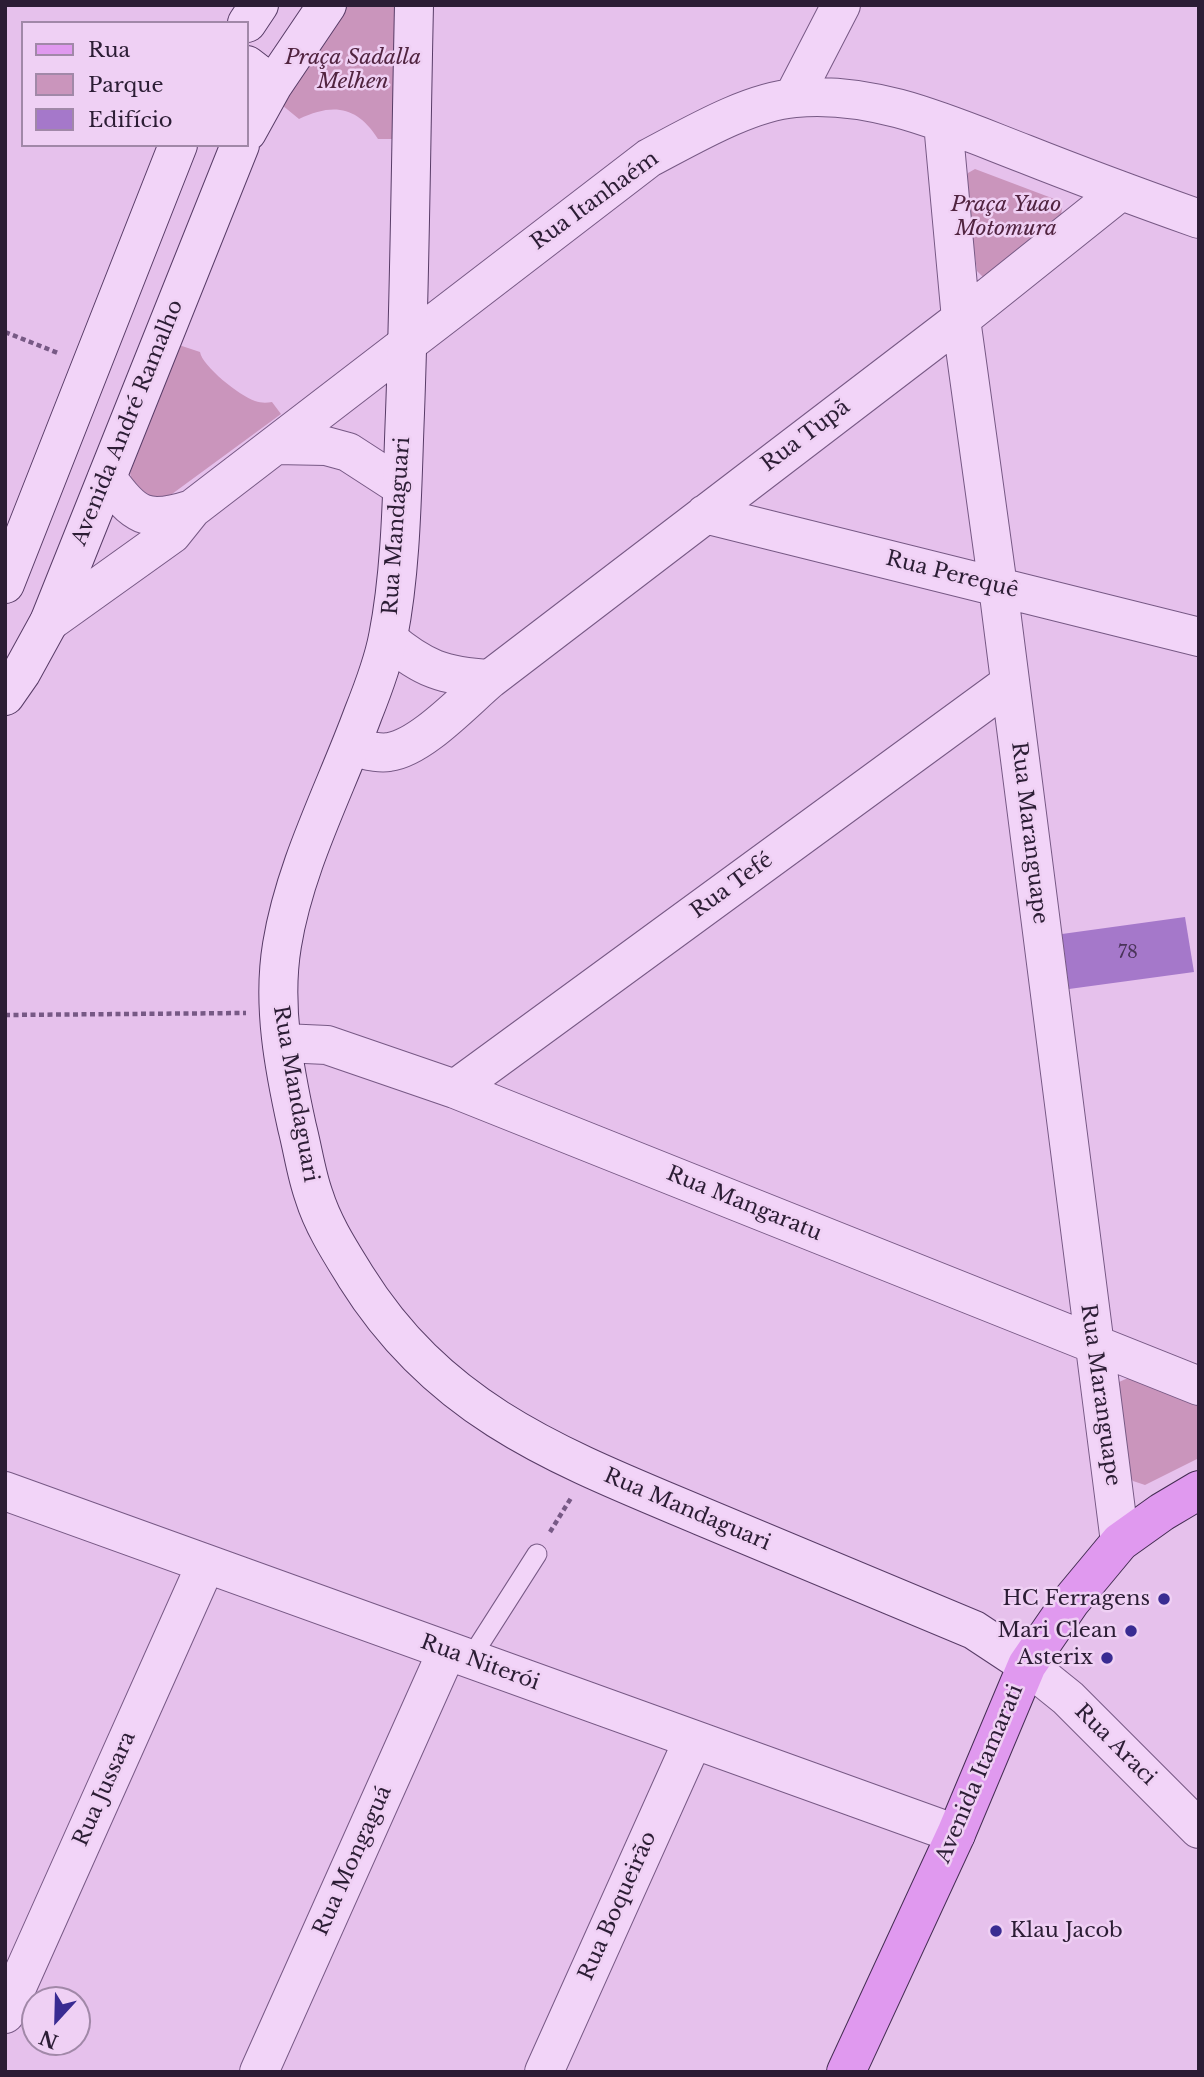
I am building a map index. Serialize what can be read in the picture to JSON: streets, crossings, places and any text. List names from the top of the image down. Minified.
{"streets":{"main road":["Avenida Itamarati"],"street":["Rua Itanhaém","Avenida André Ramalho","Rua Tupã","Rua Mandaguari","Rua Perequê","Rua Maranguape","Rua Tefé","Rua Mangaratu","Rua Niterói","Rua Araci","Rua Jussara","Rua Mongaguá","Rua Boqueirão"]},"crossings":[["Rua Itanhaém","Avenida André Ramalho"],["Rua Itanhaém","Rua Tupã"],["Rua Itanhaém","Rua Mandaguari"],["Rua Itanhaém","Rua Maranguape"],["Rua Tupã","Rua Mandaguari"],["Rua Tupã","Rua Perequê"],["Rua Tupã","Rua Maranguape"],["Rua Mandaguari","Rua Mangaratu"],["Rua Mandaguari","Rua Araci"],["Rua Mandaguari","Avenida Itamarati"],["Rua Perequê","Rua Maranguape"],["Rua Maranguape","Rua Tefé"],["Rua Maranguape","Rua Mangaratu"],["Rua Maranguape","Avenida Itamarati"],["Rua Tefé","Rua Mangaratu"],["Rua Niterói","Avenida Itamarati"],["Rua Niterói","Rua Jussara"],["Rua Niterói","Rua Mongaguá"],["Rua Niterói","Rua Boqueirão"],["Rua Araci","Avenida Itamarati"]],"parks":["Praça Sadalla Melhen","Praça Yuao Motomura"],"places":["HC Ferragens","Mari Clean","Asterix","Klau Jacob"],"house_numbers":["78"],"legend":["Rua","Parque","Edifício"],"north":"bottom"}
